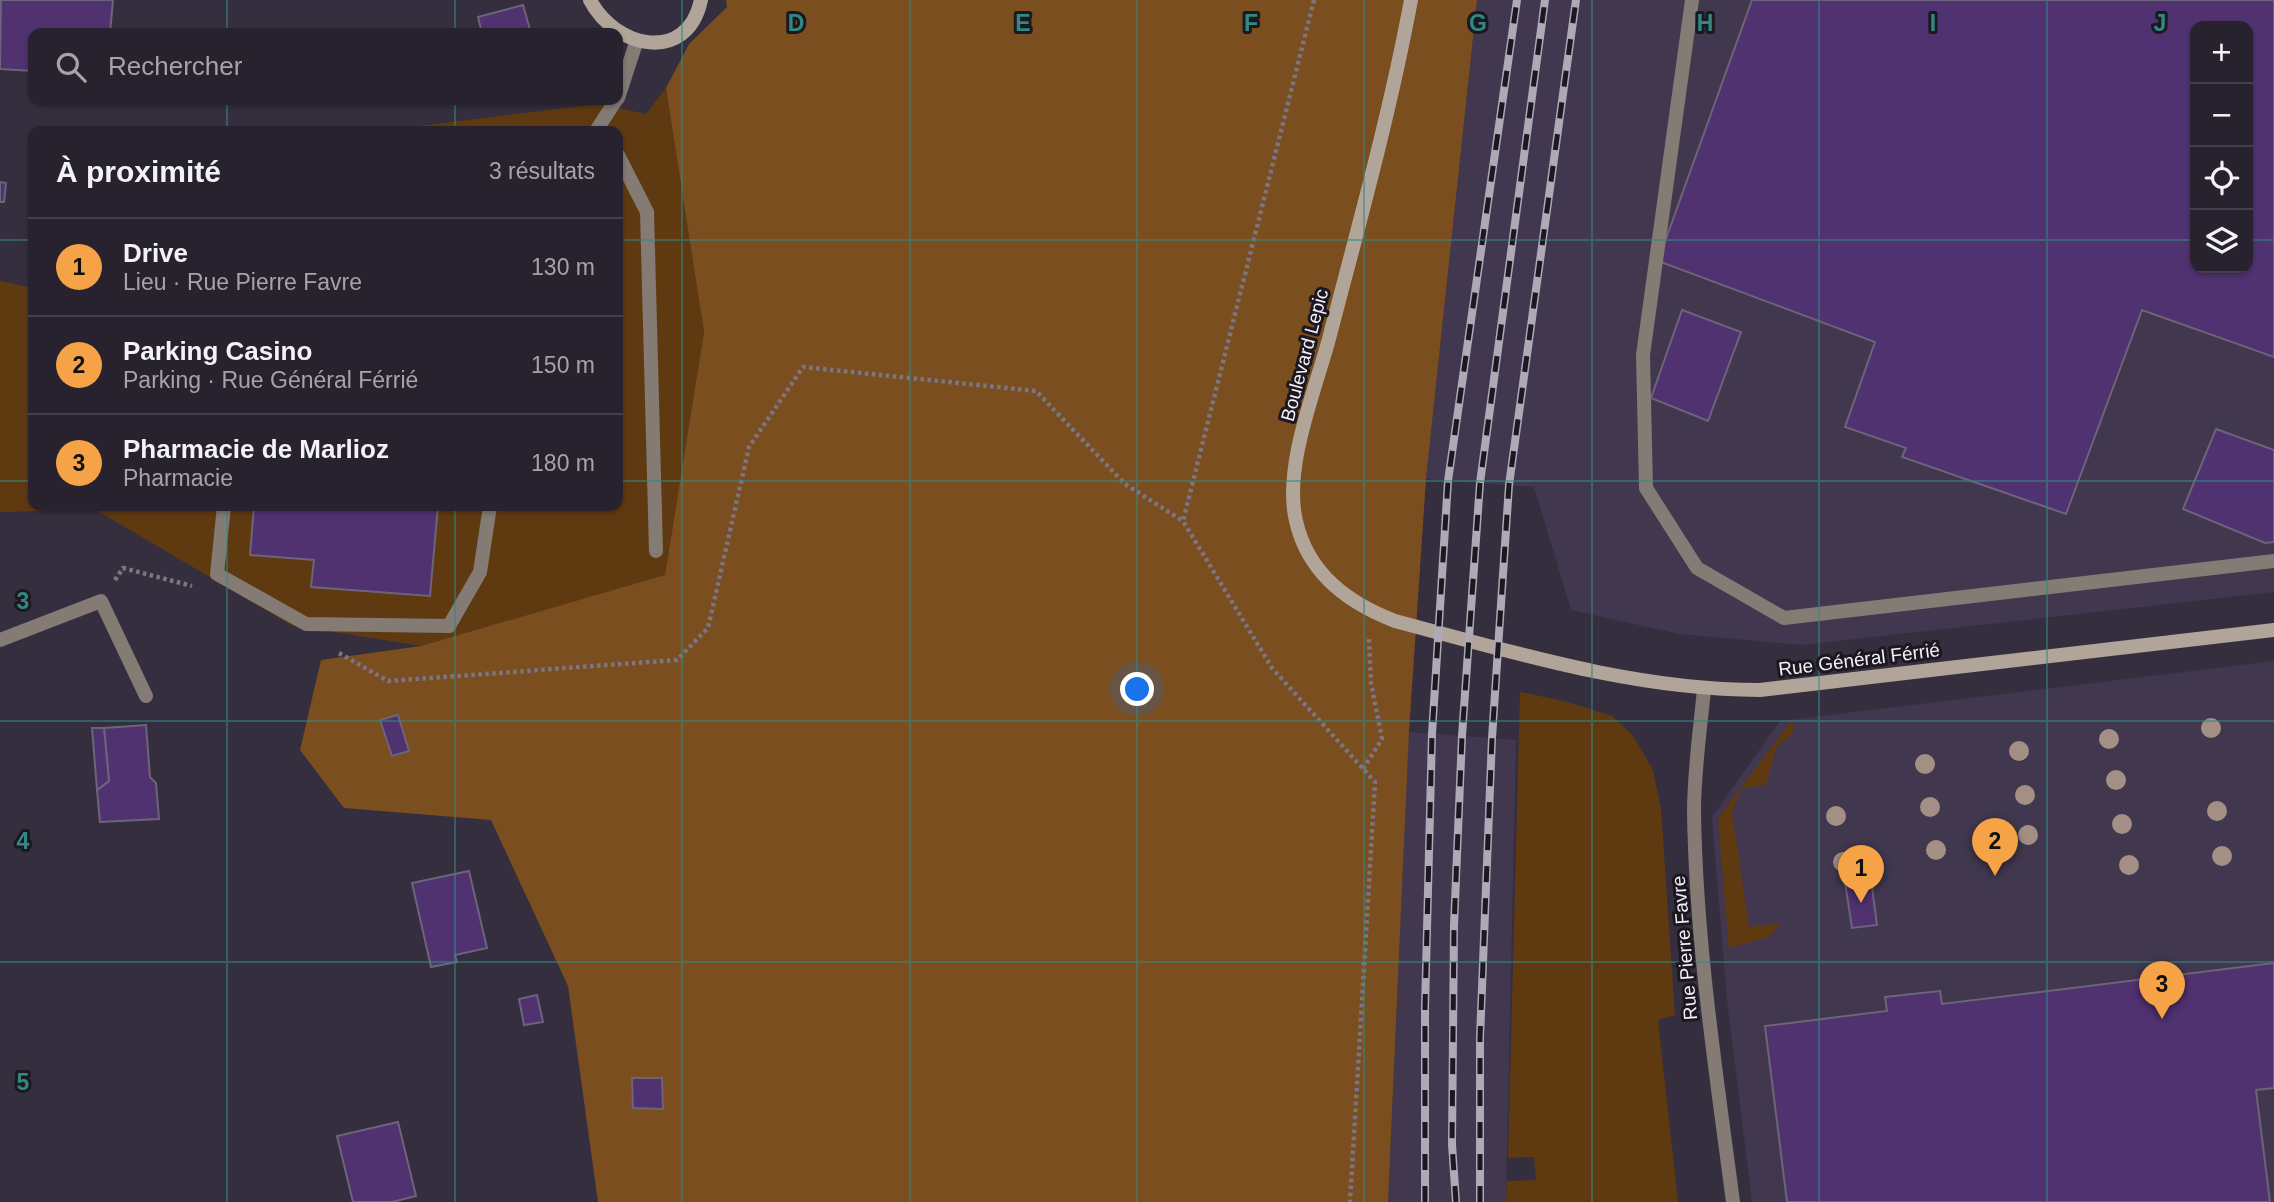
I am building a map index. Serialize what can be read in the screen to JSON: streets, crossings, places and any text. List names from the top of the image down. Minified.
{"streets":{"main road":["Boulevard Lepic","Rue Général Férrié"],"street":["Rue Pierre Favre"]},"crossings":[["Boulevard Lepic","Rue Général Férrié"],["Rue Général Férrié","Rue Pierre Favre"]],"page":{"map_buttons":["+","−"],"search":"Rechercher","heading":["À proximité","3 résultats"],"list":[{"mark":"1","name":"Drive","note":"Lieu · Rue Pierre Favre","value":"130 m"},{"mark":"2","name":"Parking Casino","note":"Parking · Rue Général Férrié","value":"150 m"},{"mark":"3","name":"Pharmacie de Marlioz","note":"Pharmacie","value":"180 m"}],"pins":["2","1","3"]},"grid":{"columns":["D","E","F","G","H","I","J"],"rows":["3","4","5"]}}
